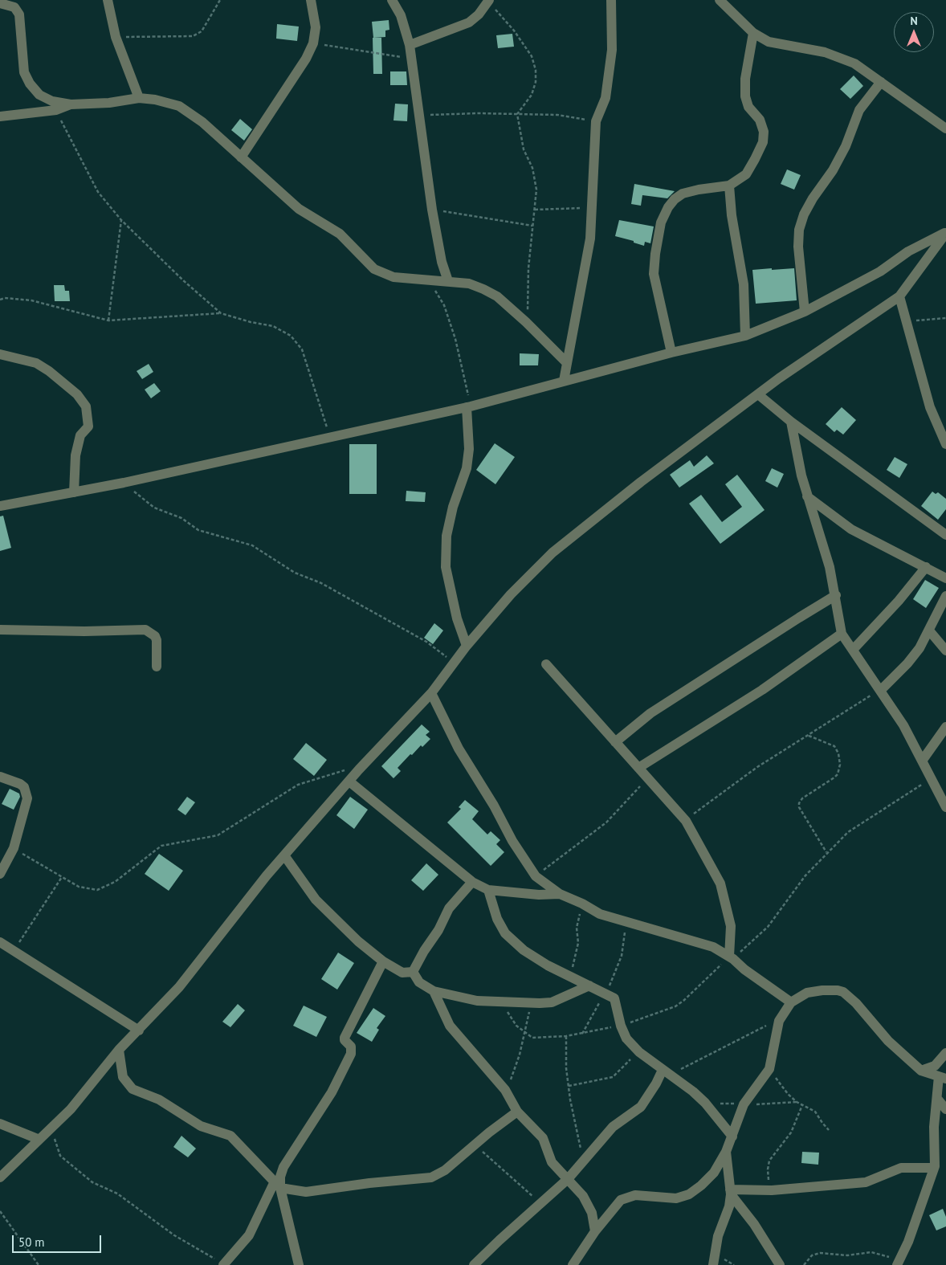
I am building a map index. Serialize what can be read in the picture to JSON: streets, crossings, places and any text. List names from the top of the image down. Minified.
{"scale_bar":"50 m","north":"top"}
